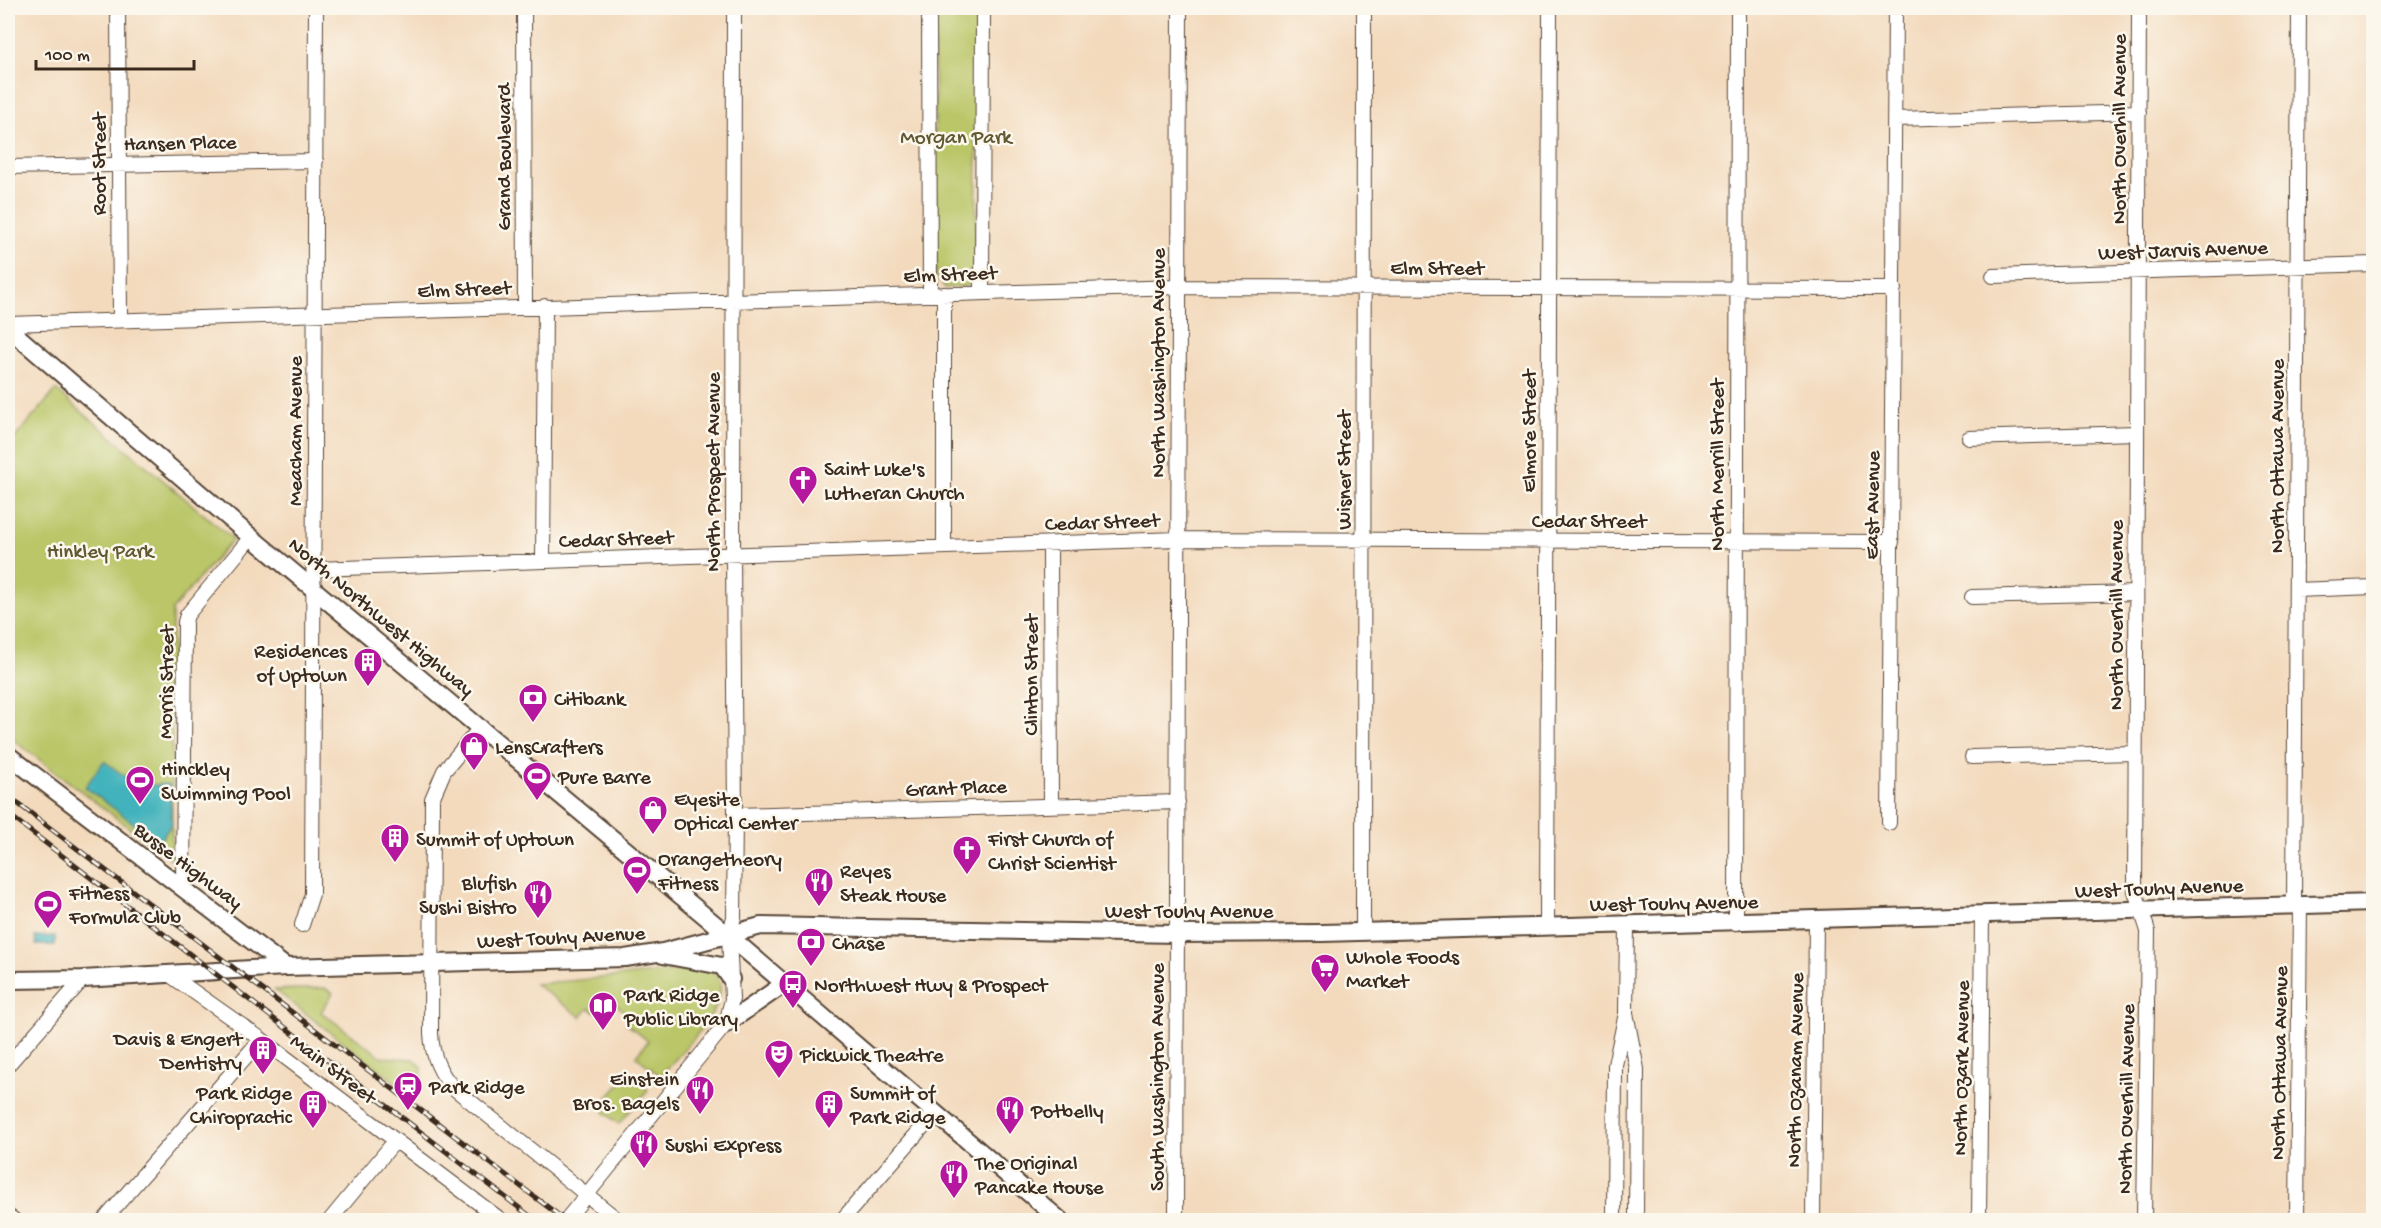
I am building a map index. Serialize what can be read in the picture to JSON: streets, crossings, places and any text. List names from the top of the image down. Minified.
{"streets":{"main road":["North Northwest Highway","Busse Highway","West Touhy Avenue"],"street":["North Overhill Avenue","Hansen Place","Grand Boulevard","Root Street","West Jarvis Avenue","Elm Street","North Washington Avenue","Meacham Avenue","Elmore Street","North Ottawa Avenue","North Merrill Street","Wisner Street","North Prospect Avenue","East Avenue","Cedar Street","Clinton Street","Morris Street","Grant Place","Main Street","North Ozark Avenue","North Ozanam Avenue","South Washington Avenue"]},"crossings":[["North Overhill Avenue","West Jarvis Avenue"],["North Overhill Avenue","West Touhy Avenue"],["Hansen Place","Root Street"],["Hansen Place","Meacham Avenue"],["Grand Boulevard","Elm Street"],["Root Street","Elm Street"],["West Jarvis Avenue","North Ottawa Avenue"],["Elm Street","North Washington Avenue"],["Elm Street","Meacham Avenue"],["Elm Street","Elmore Street"],["Elm Street","North Merrill Street"],["Elm Street","Wisner Street"],["Elm Street","North Prospect Avenue"],["Elm Street","East Avenue"],["Elm Street","North Northwest Highway"],["North Washington Avenue","Cedar Street"],["North Washington Avenue","Grant Place"],["North Washington Avenue","West Touhy Avenue"],["North Washington Avenue","South Washington Avenue"],["Meacham Avenue","Cedar Street"],["Meacham Avenue","North Northwest Highway"],["Elmore Street","Cedar Street"],["Elmore Street","West Touhy Avenue"],["North Ottawa Avenue","West Touhy Avenue"],["North Merrill Street","Cedar Street"],["North Merrill Street","West Touhy Avenue"],["Wisner Street","Cedar Street"],["Wisner Street","West Touhy Avenue"],["North Prospect Avenue","Cedar Street"],["North Prospect Avenue","North Northwest Highway"],["North Prospect Avenue","Grant Place"],["North Prospect Avenue","West Touhy Avenue"],["East Avenue","Cedar Street"],["Cedar Street","Clinton Street"],["North Northwest Highway","Morris Street"],["North Northwest Highway","West Touhy Avenue"],["Clinton Street","Grant Place"],["Morris Street","Busse Highway"],["Busse Highway","West Touhy Avenue"],["West Touhy Avenue","Main Street"],["West Touhy Avenue","North Ozark Avenue"],["West Touhy Avenue","North Ozanam Avenue"],["West Touhy Avenue","South Washington Avenue"]],"parks":["Morgan Park","Hinkley Park"],"places":{"church":["Saint Luke's Lutheran Church","First Church of Christ Scientist"],"building":["Residences of Uptown","Summit of Uptown","Davis & Engert Dentistry","Park Ridge Chiropractic","Summit of Park Ridge"],"bank":["Citibank","Chase"],"shop":["LensCrafters","Eyesite Optical Center"],"sports":["Pure Barre","Hinckley Swimming Pool","Orangetheory Fitness","Fitness Formula Club"],"restaurant":["Reyes Steak House","Blufish Sushi Bistro","Einstein Bros. Bagels","Potbelly","Sushi Express","The Original Pancake House"],"supermarket":["Whole Foods Market"],"bus stop":["Northwest Hwy & Prospect"],"library":["Park Ridge Public Library"],"theatre":["Pickwick Theatre"],"station":["Park Ridge"]},"scale_bar":"100 m"}
